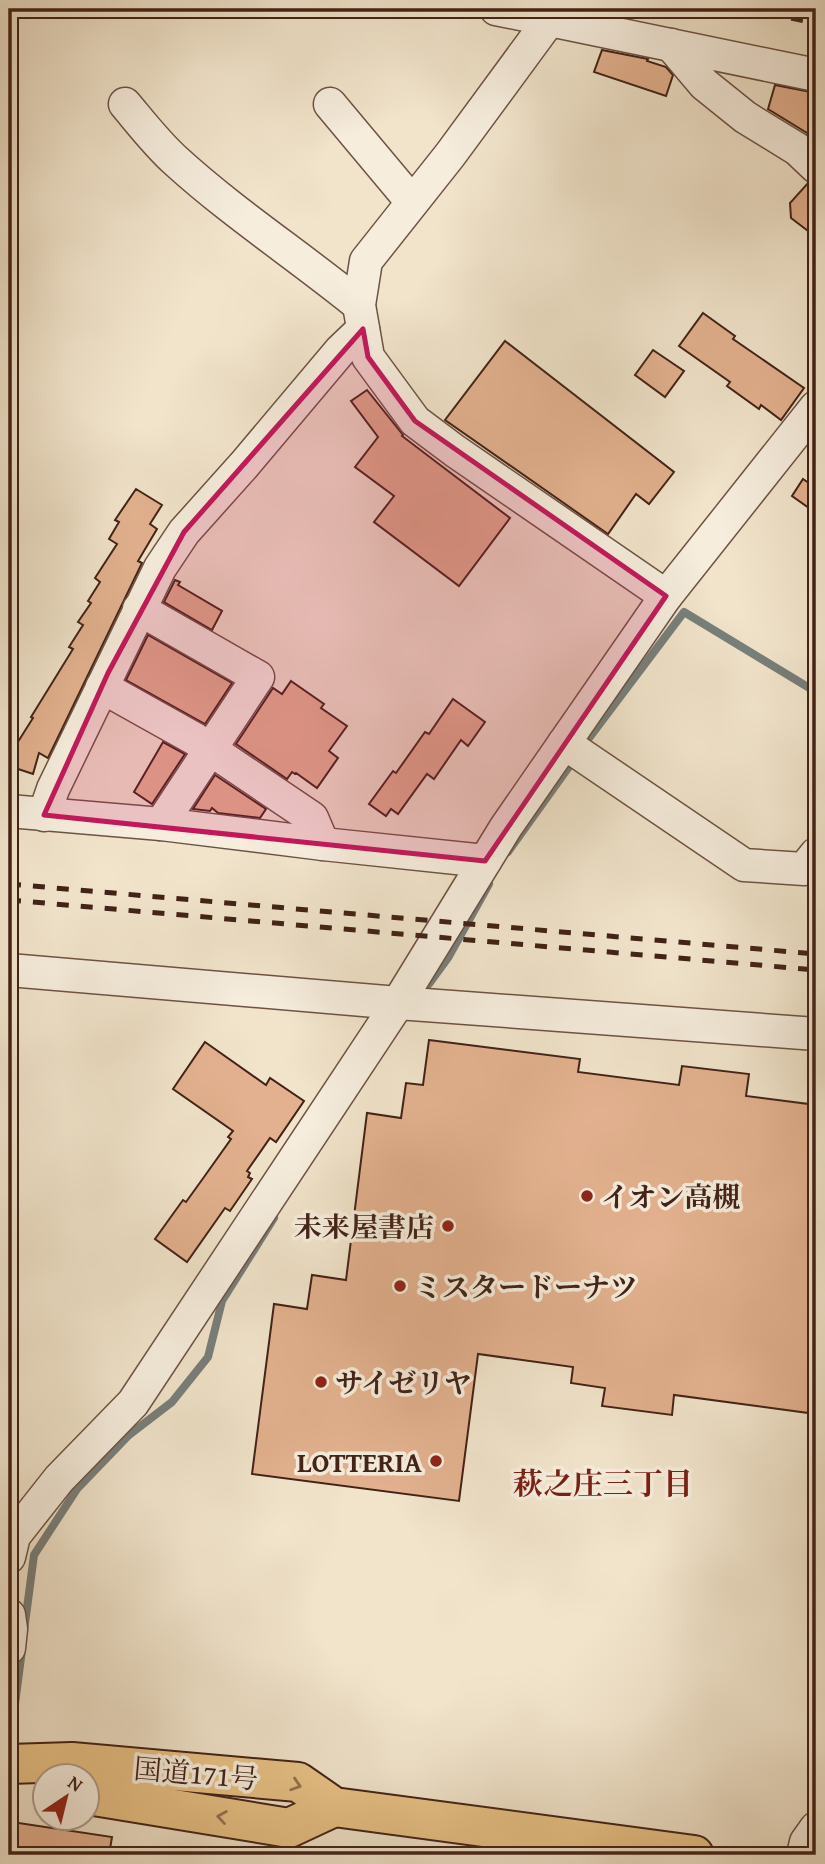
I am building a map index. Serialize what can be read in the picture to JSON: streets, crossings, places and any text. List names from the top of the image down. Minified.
{"streets":{"highway":["国道171号"]},"districts":["萩之庄三丁目"],"places":["イオン高槻","未来屋書店","ミスタードーナツ","サイゼリヤ","LOTTERIA"],"north":"top right"}
